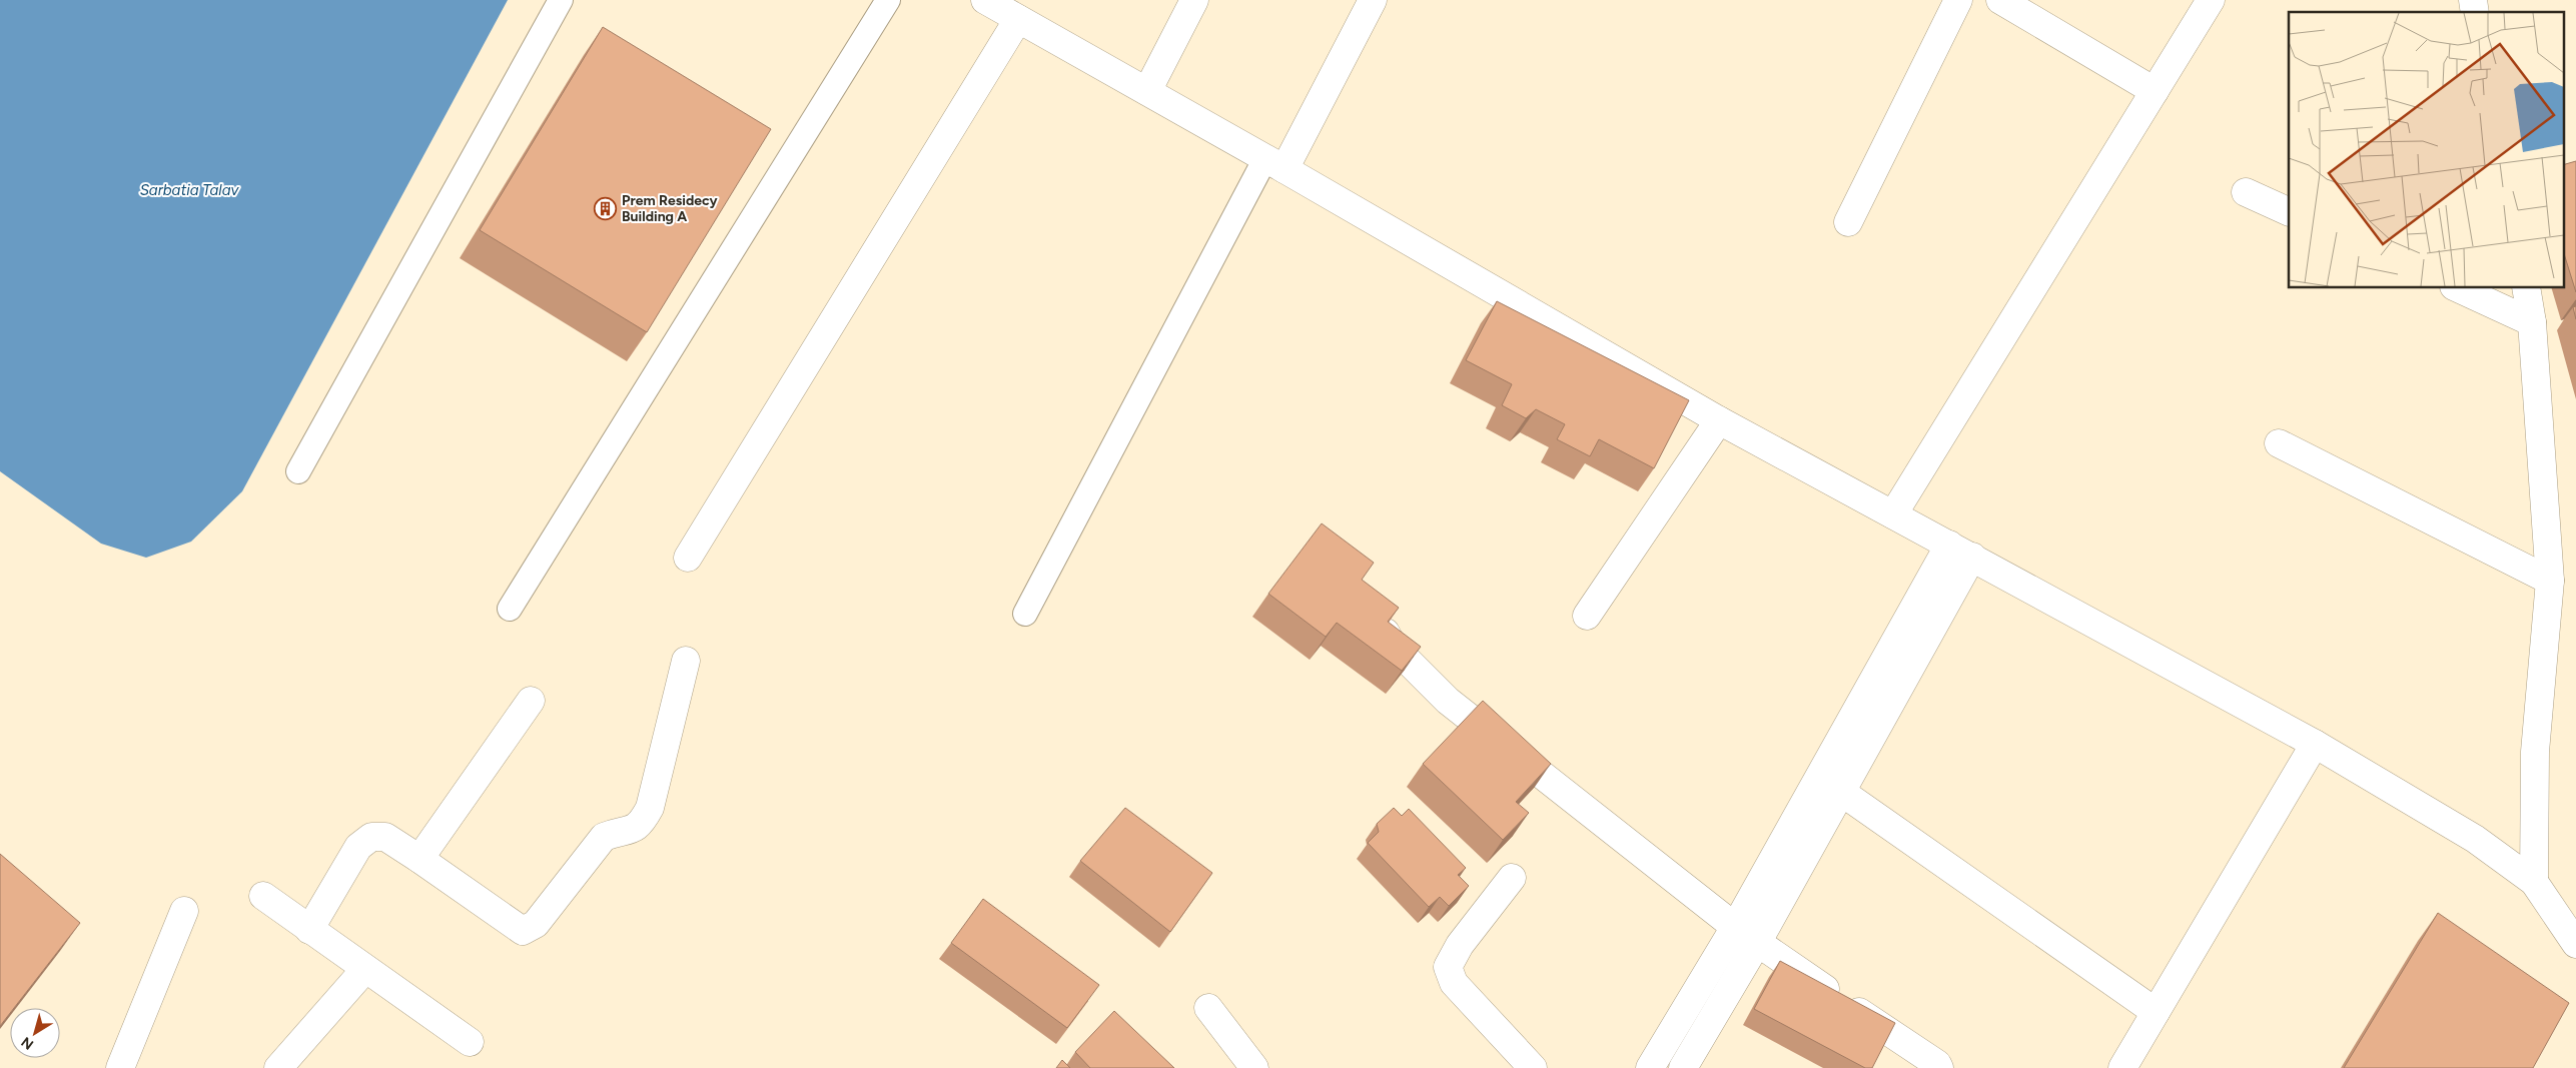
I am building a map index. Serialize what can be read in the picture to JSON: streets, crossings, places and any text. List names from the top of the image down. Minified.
{"water":["Sarbatia Talav"],"places":{"building":["Prem Residecy Building A"]},"north":"bottom left"}
